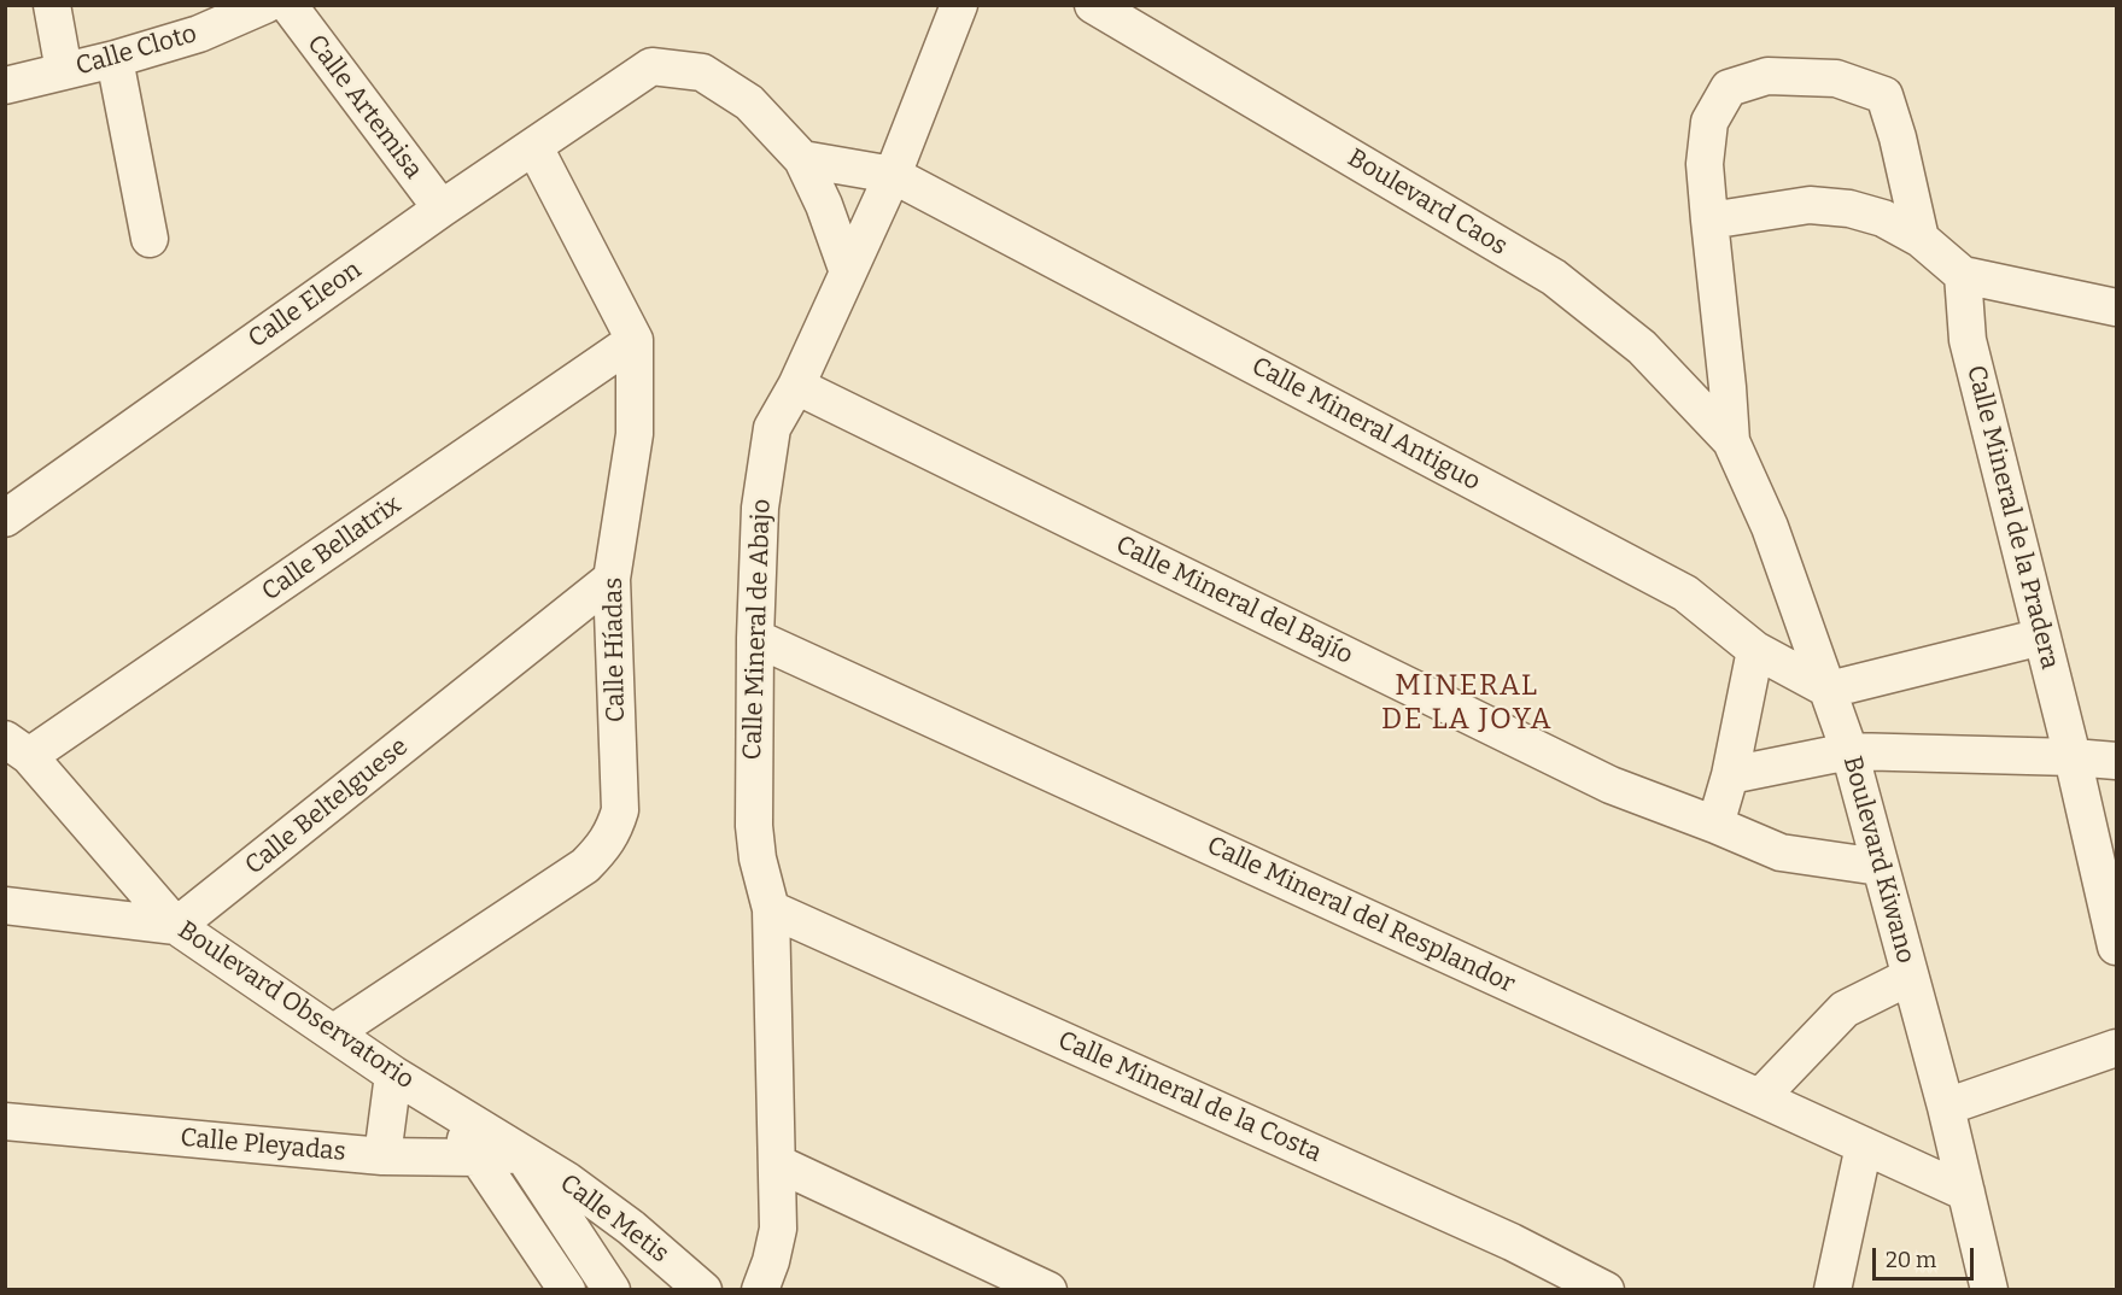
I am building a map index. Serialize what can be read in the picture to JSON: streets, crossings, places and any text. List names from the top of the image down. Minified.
{"streets":{"street":["Calle Cloto","Calle Artemisa","Boulevard Caos","Calle Eleon","Calle Mineral Antiguo","Calle Mineral de la Pradera","Calle Bellatrix","Calle Mineral del Bajío","Calle Mineral de Abajo","Calle Híadas","Calle Beltelguese","Boulevard Kiwano","Calle Mineral del Resplandor","Boulevard Observatorio","Calle Mineral de la Costa","Calle Pleyadas","Calle Metis"]},"crossings":[["Calle Artemisa","Calle Eleon"],["Boulevard Caos","Boulevard Kiwano"],["Calle Eleon","Calle Mineral Antiguo"],["Calle Eleon","Calle Mineral de Abajo"],["Calle Eleon","Calle Híadas"],["Calle Mineral Antiguo","Calle Mineral de Abajo"],["Calle Mineral Antiguo","Boulevard Kiwano"],["Calle Bellatrix","Calle Híadas"],["Calle Bellatrix","Boulevard Observatorio"],["Calle Mineral del Bajío","Calle Mineral de Abajo"],["Calle Mineral del Bajío","Boulevard Kiwano"],["Calle Mineral de Abajo","Calle Mineral del Resplandor"],["Calle Mineral de Abajo","Calle Mineral de la Costa"],["Calle Híadas","Calle Beltelguese"],["Calle Híadas","Boulevard Observatorio"],["Calle Beltelguese","Boulevard Observatorio"],["Boulevard Kiwano","Calle Mineral del Resplandor"],["Boulevard Observatorio","Calle Pleyadas"],["Boulevard Observatorio","Calle Metis"],["Calle Pleyadas","Calle Metis"]],"districts":["MINERAL DE LA JOYA"],"scale_bar":"20 m"}
